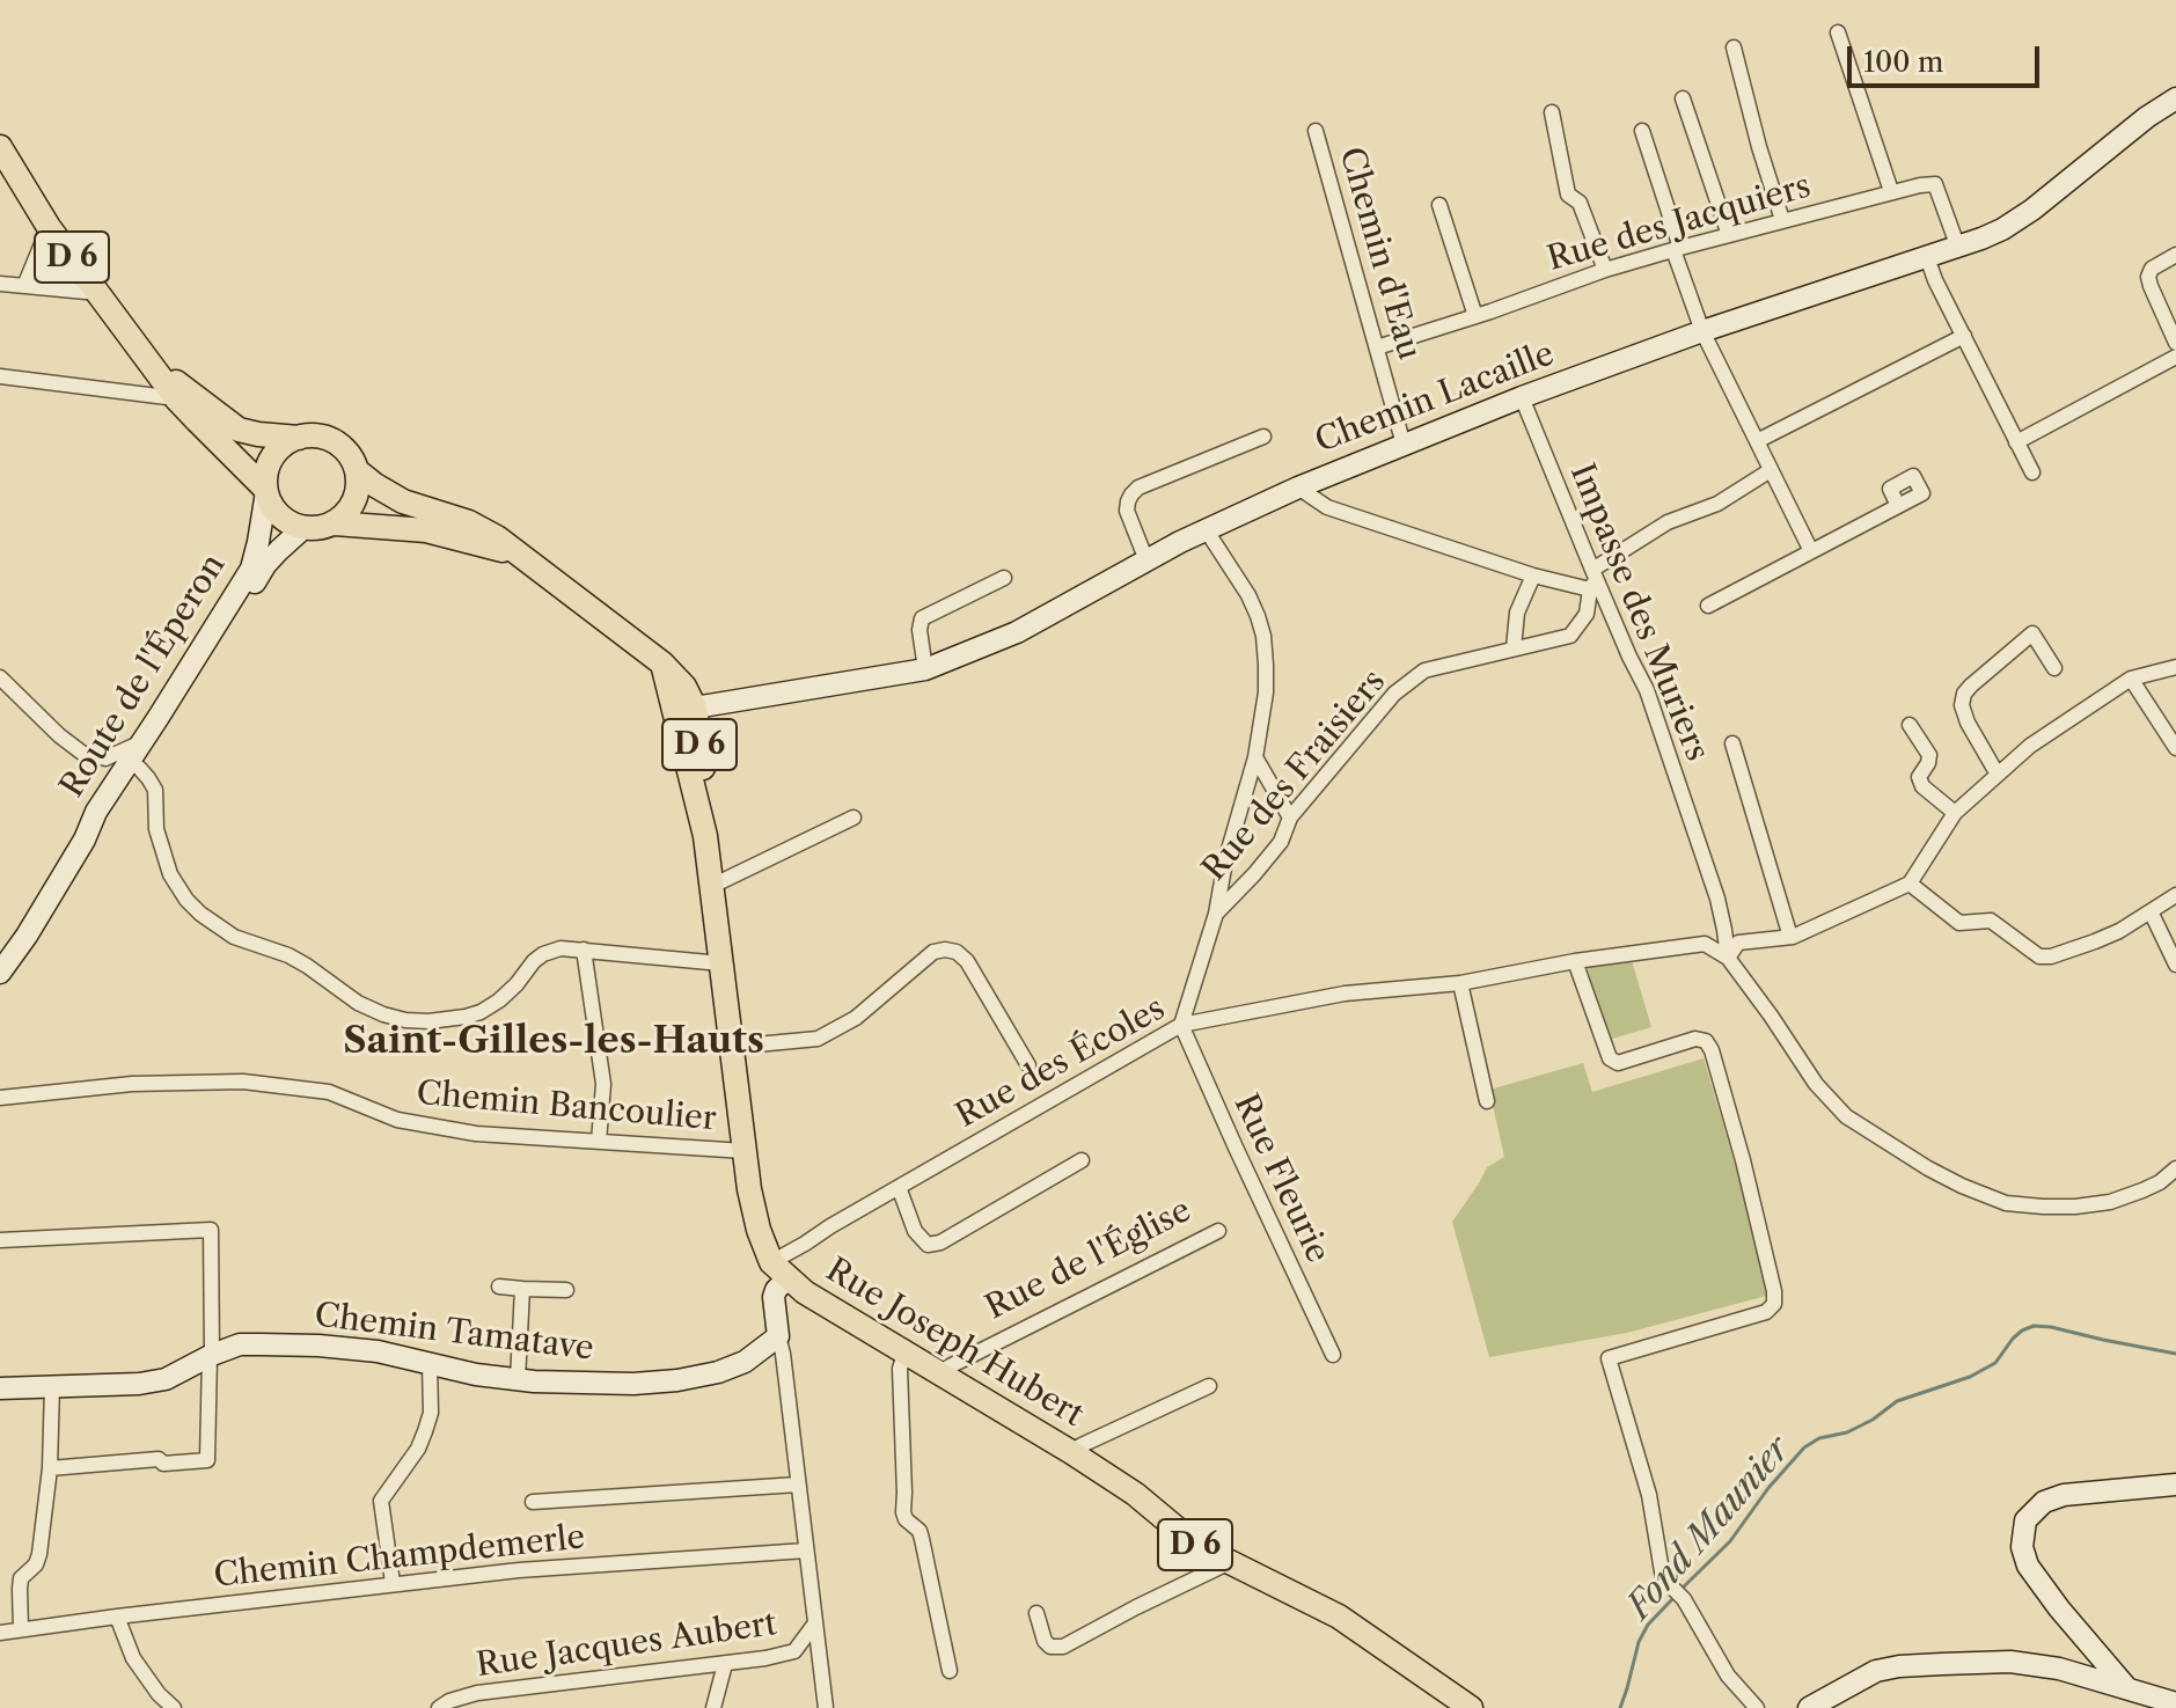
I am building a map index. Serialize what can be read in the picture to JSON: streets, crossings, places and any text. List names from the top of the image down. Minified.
{"streets":{"main road":["D 6","Rue Joseph Hubert"],"street":["Rue des Jacquiers","Chemin d'Eau","Chemin Lacaille","Impasse des Muriers","Route de l'Éperon","Rue des Fraisiers","Rue des Écoles","Chemin Bancoulier","Rue Fleurie","Rue de l'Église","Chemin Tamatave","Chemin Champdemerle","Rue Jacques Aubert"]},"crossings":[["Rue des Jacquiers","Chemin d'Eau"],["Rue des Jacquiers","Chemin Lacaille"],["Chemin d'Eau","Chemin Lacaille"],["D 6","Chemin Lacaille"],["D 6","Route de l'Éperon"],["D 6","Rue des Écoles"],["D 6","Chemin Bancoulier"],["D 6","Rue Joseph Hubert"],["Chemin Lacaille","Impasse des Muriers"],["Impasse des Muriers","Rue des Fraisiers"],["Impasse des Muriers","Rue des Écoles"],["Rue des Écoles","Rue Fleurie"],["Rue des Écoles","Rue Joseph Hubert"],["Rue de l'Église","Rue Joseph Hubert"]],"districts":["Saint-Gilles-les-Hauts"],"water":["Fond Maunier"],"scale_bar":"100 m"}
